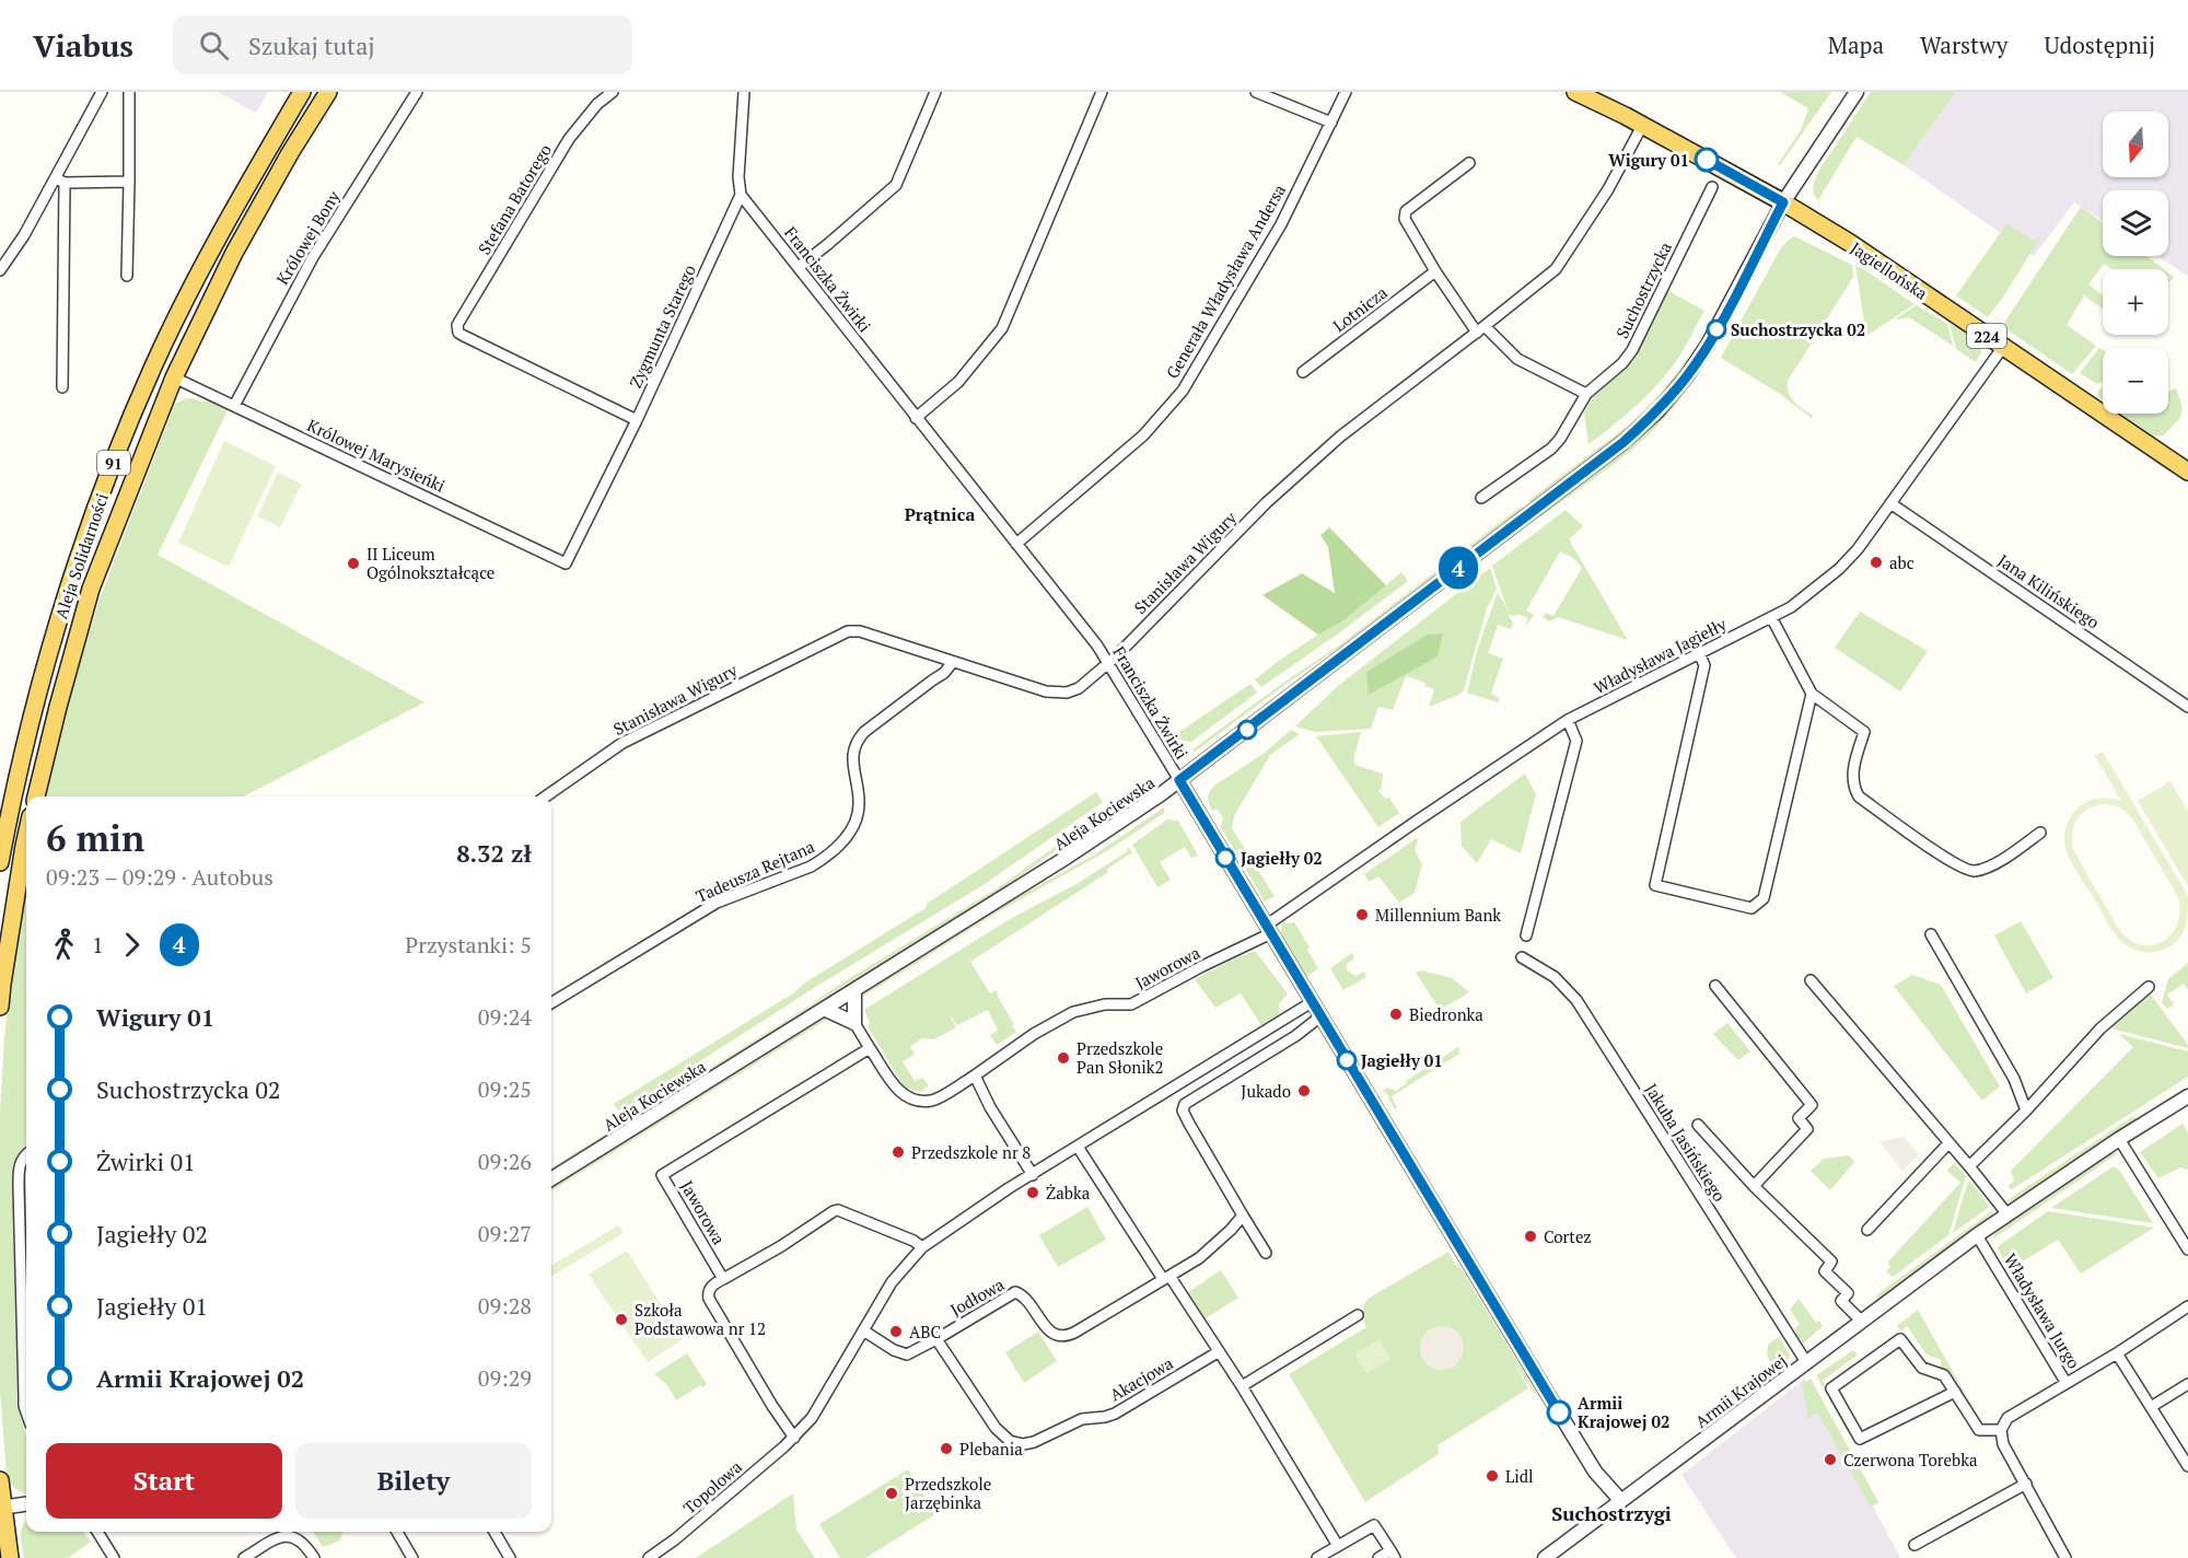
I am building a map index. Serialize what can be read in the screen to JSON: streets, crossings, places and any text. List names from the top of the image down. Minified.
{"streets":{"main road":["Jagiellońska","224","91","Aleja Solidarności"],"street":["Stefana Batorego","Królowej Bony","Franciszka Żwirki","Generała Władysława Andersa","Suchostrzycka","Lotnicza","Zygmunta Starego","Królowej Marysieńki","Stanisława Wigury","Jana Kilińskiego","Władysława Jagiełły","Aleja Kociewska","Tadeusza Rejtana","Jaworowa","Jakuba Jasińskiego","Jodłowa","Władysława Jurgo","Akacjowa","Armii Krajowej","Topolowa"]},"crossings":[["Stefana Batorego","Zygmunta Starego"],["Królowej Bony","Królowej Marysieńki"],["Jagiellońska","Stanisława Wigury"],["Jagiellońska","Władysława Jagiełły"],["Jagiellońska","Aleja Kociewska"],["Franciszka Żwirki","Generała Władysława Andersa"],["Franciszka Żwirki","Zygmunta Starego"],["Franciszka Żwirki","Stanisława Wigury"],["Franciszka Żwirki","Władysława Jagiełły"],["Franciszka Żwirki","Aleja Kociewska"],["Franciszka Żwirki","Jaworowa"],["Franciszka Żwirki","Armii Krajowej"],["Zygmunta Starego","Królowej Marysieńki"],["Królowej Marysieńki","Aleja Solidarności"],["Stanisława Wigury","Tadeusza Rejtana"],["Jana Kilińskiego","Władysława Jagiełły"],["Władysława Jagiełły","Jaworowa"],["Jakuba Jasińskiego","Armii Krajowej"],["Jodłowa","Akacjowa"],["Władysława Jurgo","Armii Krajowej"]],"districts":["Prątnica","Suchostrzygi"],"places":["Wigury 01","Suchostrzycka 02","abc","II Liceum Ogólnokształcące","Jagiełły 02","Millennium Bank","Biedronka","Przedszkole Pan Słonik2","Jagiełły 01","Jukado","Przedszkole nr 8","Żabka","Cortez","Szkoła Podstawowa nr 12","ABC","Armii Krajowej 02","Plebania","Czerwona Torebka","Lidl","Przedszkole Jarzębinka"],"lines":["bus line 4"],"north":"bottom","page":{"header":"Viabus","search":"Szukaj tutaj","nav":["Mapa","Warstwy","Udostępnij"],"on_map":"4","map_buttons":["+","−"],"heading":["6 min","09:23 – 09:29 · Autobus","8.32 zł"],"legs":["1","4","Przystanki: 5"],"list":[{"name":"Wigury 01","value":"09:24"},{"name":"Suchostrzycka 02","value":"09:25"},{"name":"Żwirki 01","value":"09:26"},{"name":"Jagiełły 02","value":"09:27"},{"name":"Jagiełły 01","value":"09:28"},{"name":"Armii Krajowej 02","value":"09:29"}],"buttons":["Start","Bilety"]}}
